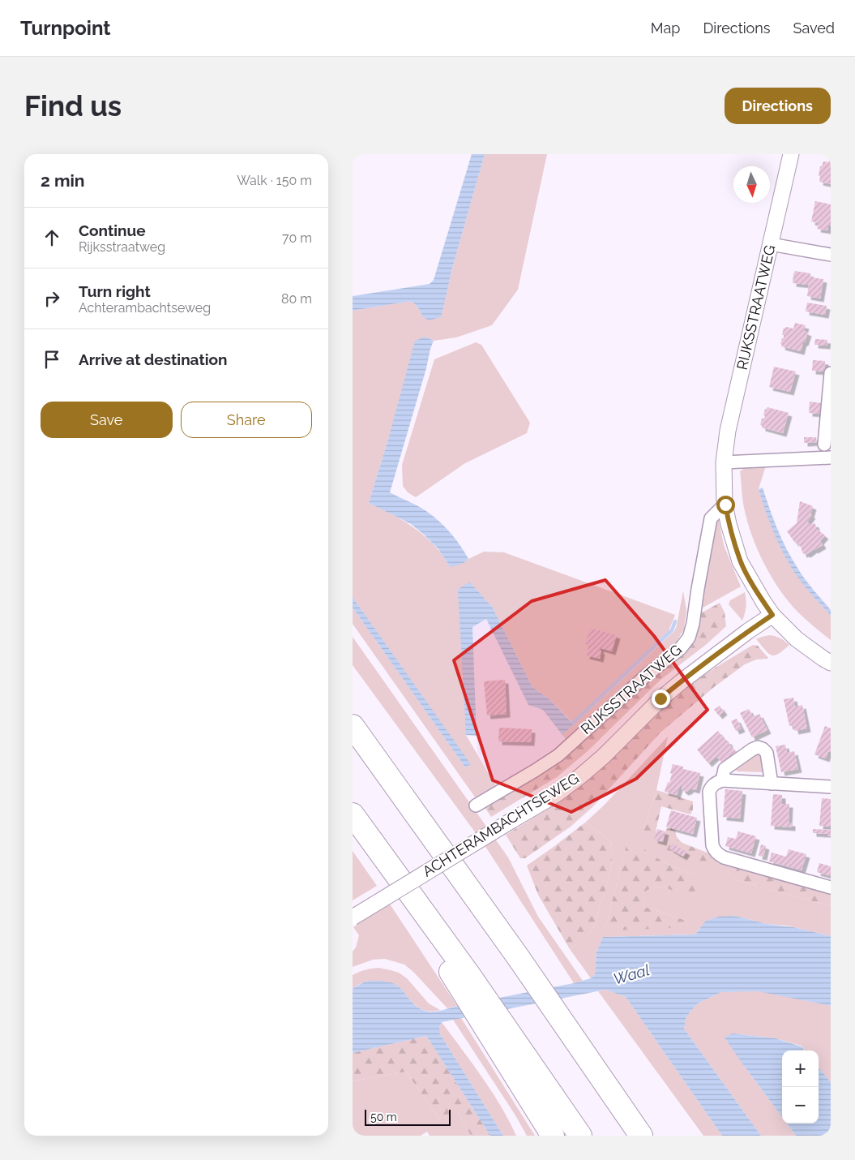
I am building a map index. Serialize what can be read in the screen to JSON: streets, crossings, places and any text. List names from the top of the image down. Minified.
{"streets":{"street":["RIJKSSTRAATWEG","ACHTERAMBACHTSEWEG"]},"crossings":[["RIJKSSTRAATWEG","ACHTERAMBACHTSEWEG"]],"water":["Waal"],"scale_bar":"50 m","north":"bottom","page":{"header":"Turnpoint","nav":["Map","Directions","Saved"],"buttons":["Directions",["Save","Share"]],"title":"Find us","heading":["2 min","Walk · 150 m"],"list":[["Continue","Rijksstraatweg","70 m"],["Turn right","Achterambachtseweg","80 m"],"Arrive at destination"],"map_buttons":["+","−"],"scale":"50 m"}}
